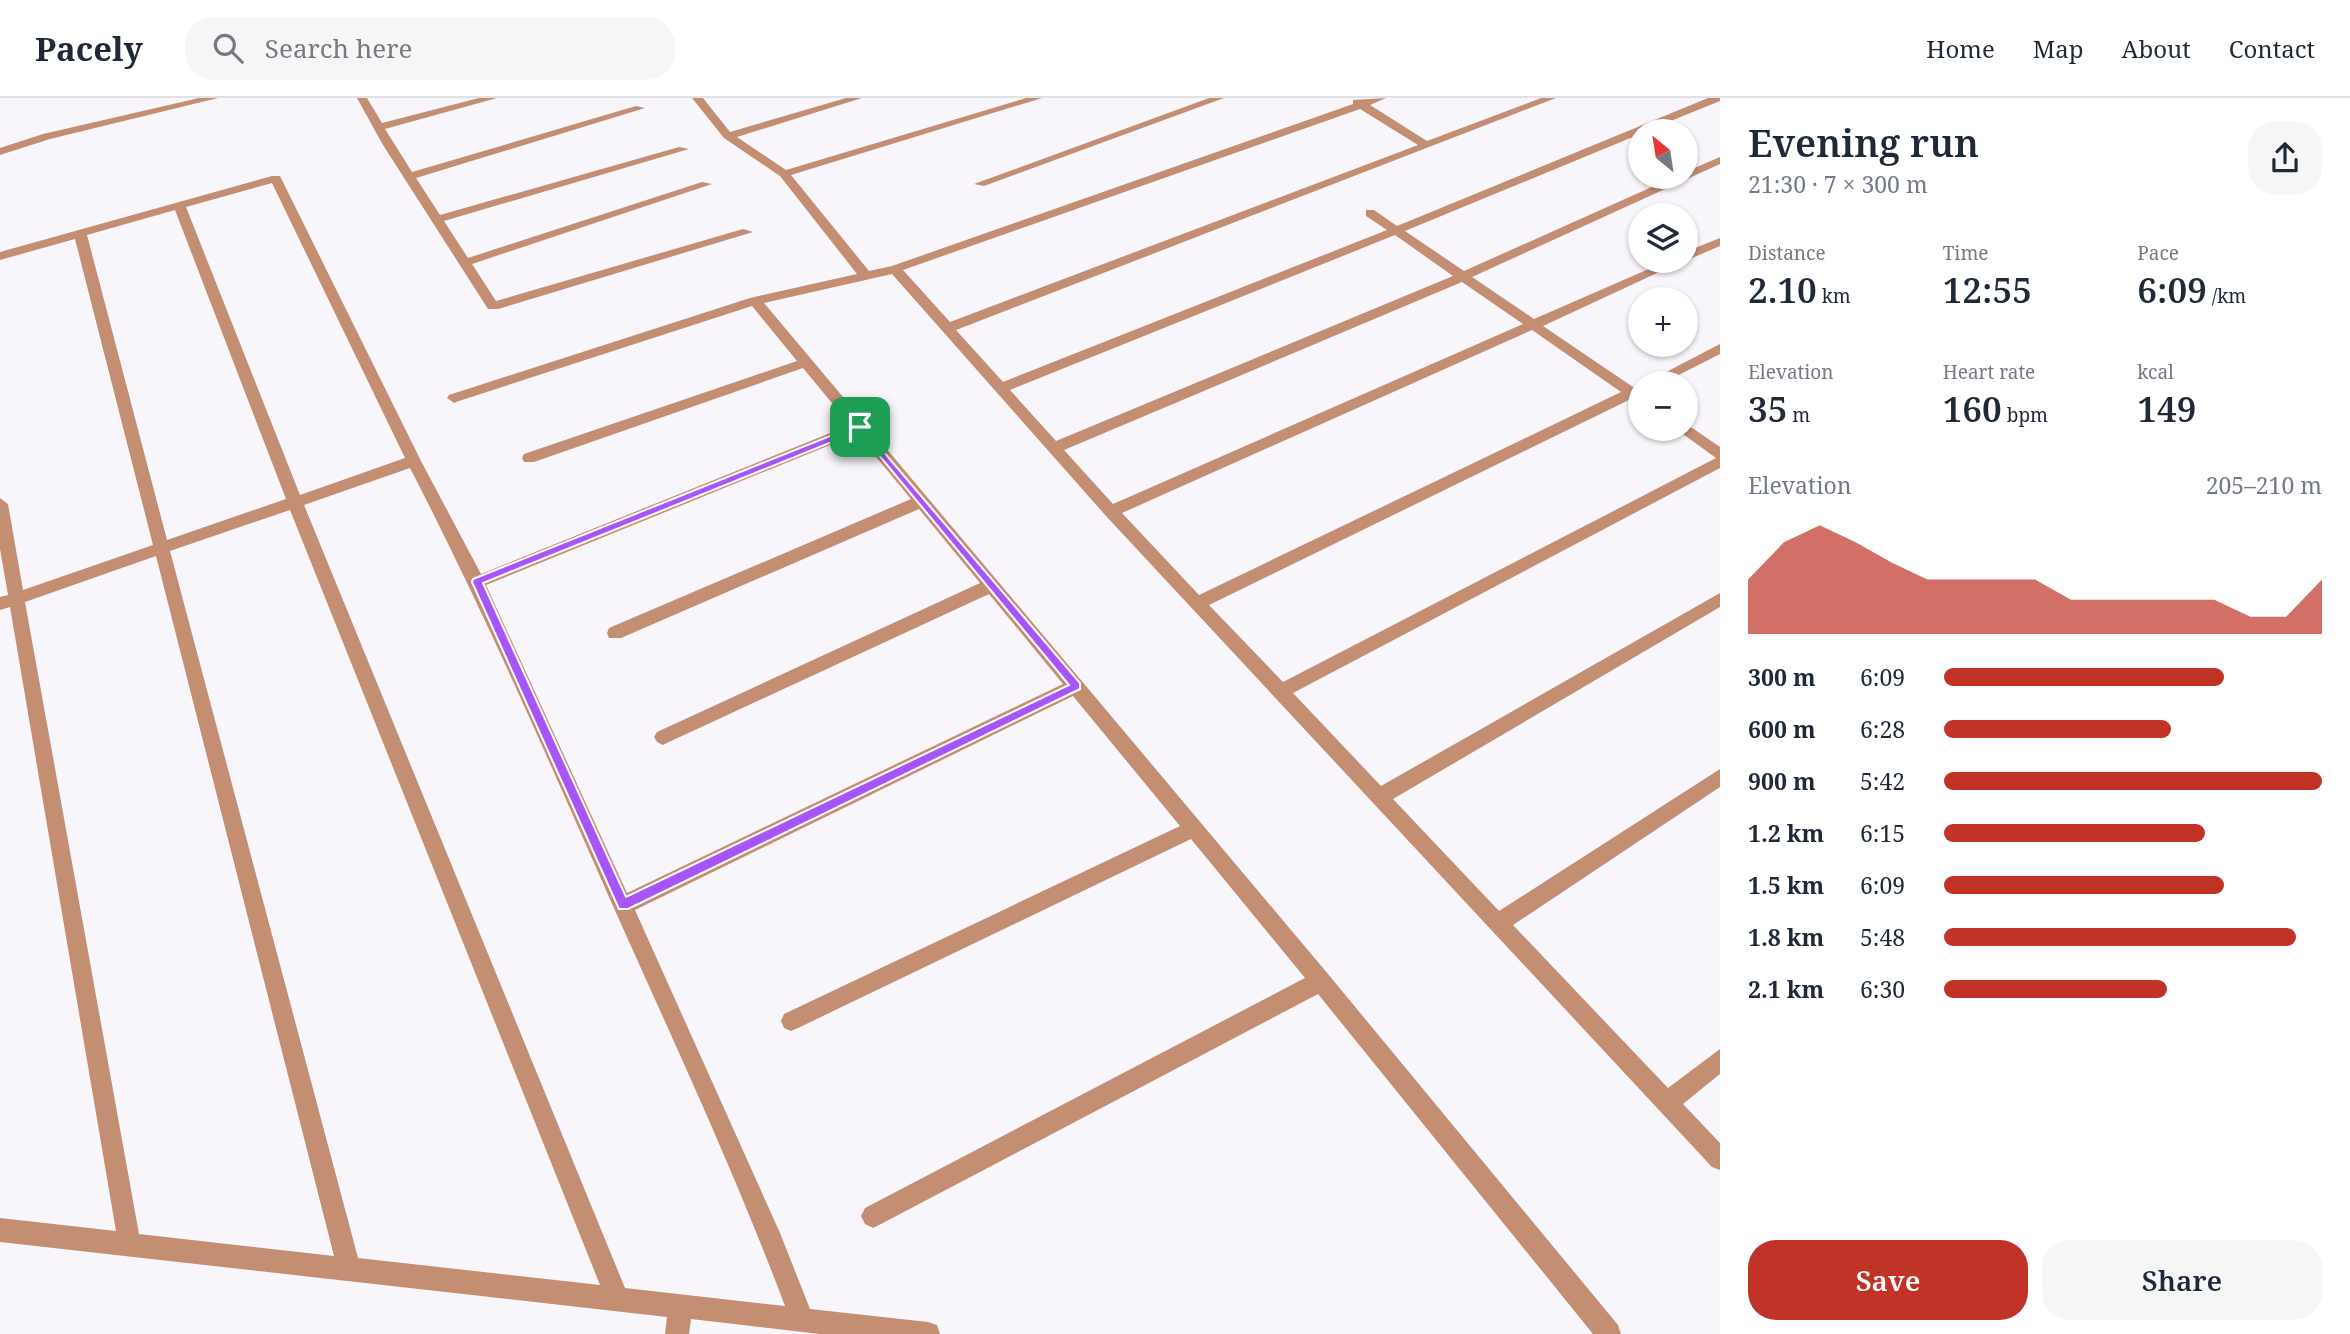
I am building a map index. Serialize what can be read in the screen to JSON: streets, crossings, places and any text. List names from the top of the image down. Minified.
{"north":"top left","page":{"header":"Pacely","search":"Search here","nav":["Home","Map","About","Contact"],"heading":["Evening run","21:30 · 7 × 300 m"],"map_buttons":["+","−"],"stats":[["Distance","2.10 km"],["Time","12:55"],["Pace","6:09 /km"],["Elevation","35 m"],["Heart rate","160 bpm"],["kcal","149"]],"chart":["Elevation","205–210 m"],"list":[{"name":"300 m","note":"6:09"},{"name":"600 m","note":"6:28"},{"name":"900 m","note":"5:42"},{"name":"1.2 km","note":"6:15"},{"name":"1.5 km","note":"6:09"},{"name":"1.8 km","note":"5:48"},{"name":"2.1 km","note":"6:30"}],"buttons":["Save","Share"]}}
